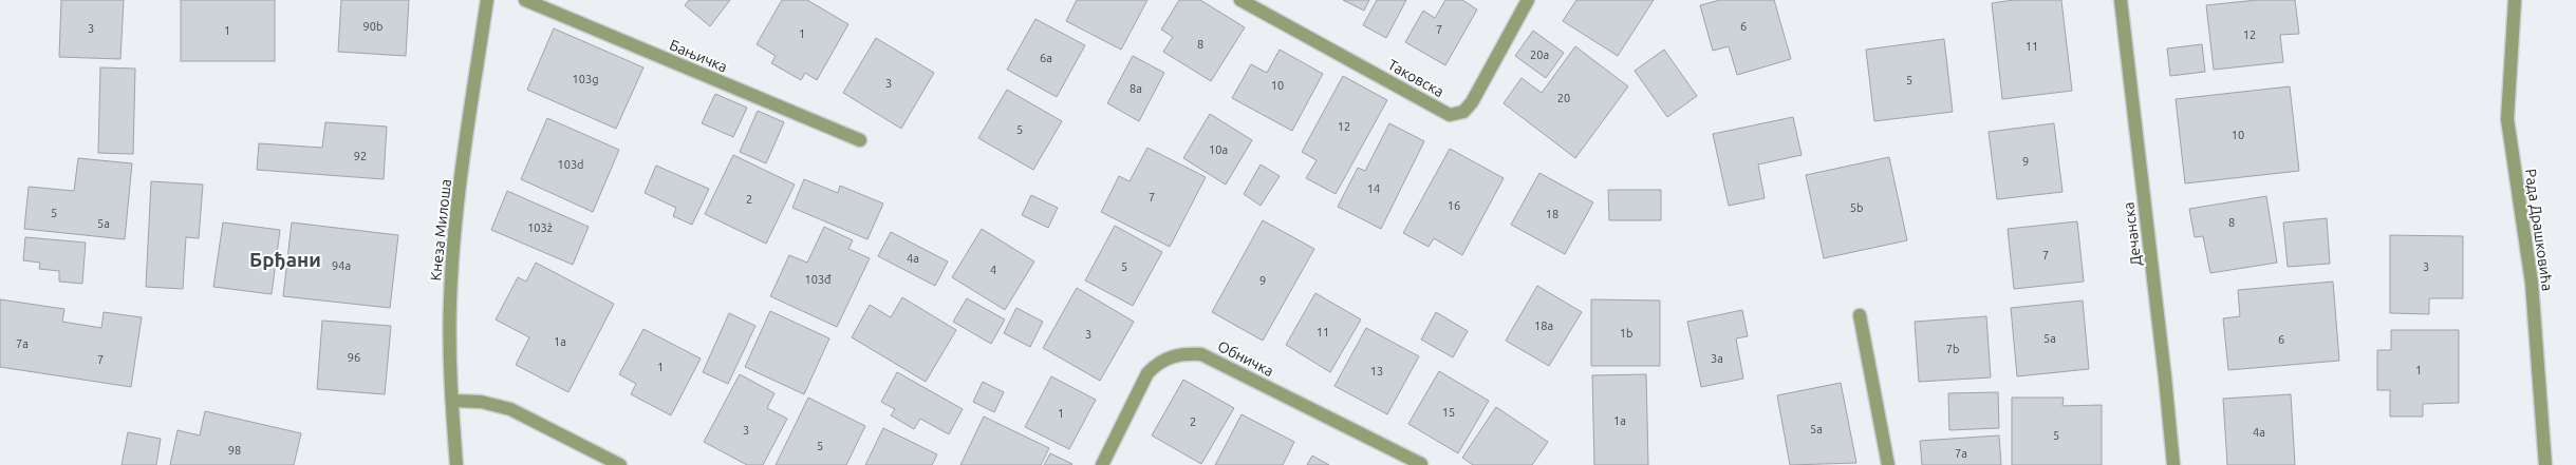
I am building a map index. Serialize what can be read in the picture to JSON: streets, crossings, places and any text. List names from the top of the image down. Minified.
{"streets":{"street":["Бањичка","Таковска","Кнеза Милоша","Рада Драшковића","Дечанска","Обничка"]},"districts":["Брђани"],"house_numbers":["90b","6","3","7","1","1","12","8","11","20a","6a","103g","5","3","10","8a","20","12","5","10","10a","92","9","103d","14","7","2","16","5b","5","18","8","5a","103ž","7","4a","94a","5","3","4","103đ","9","18a","11","1b","3","5a","6","1a","7a","7b","96","3a","7","1","1","13","15","1","1a","2","5a","3","4a","5","5","98","7a"]}
